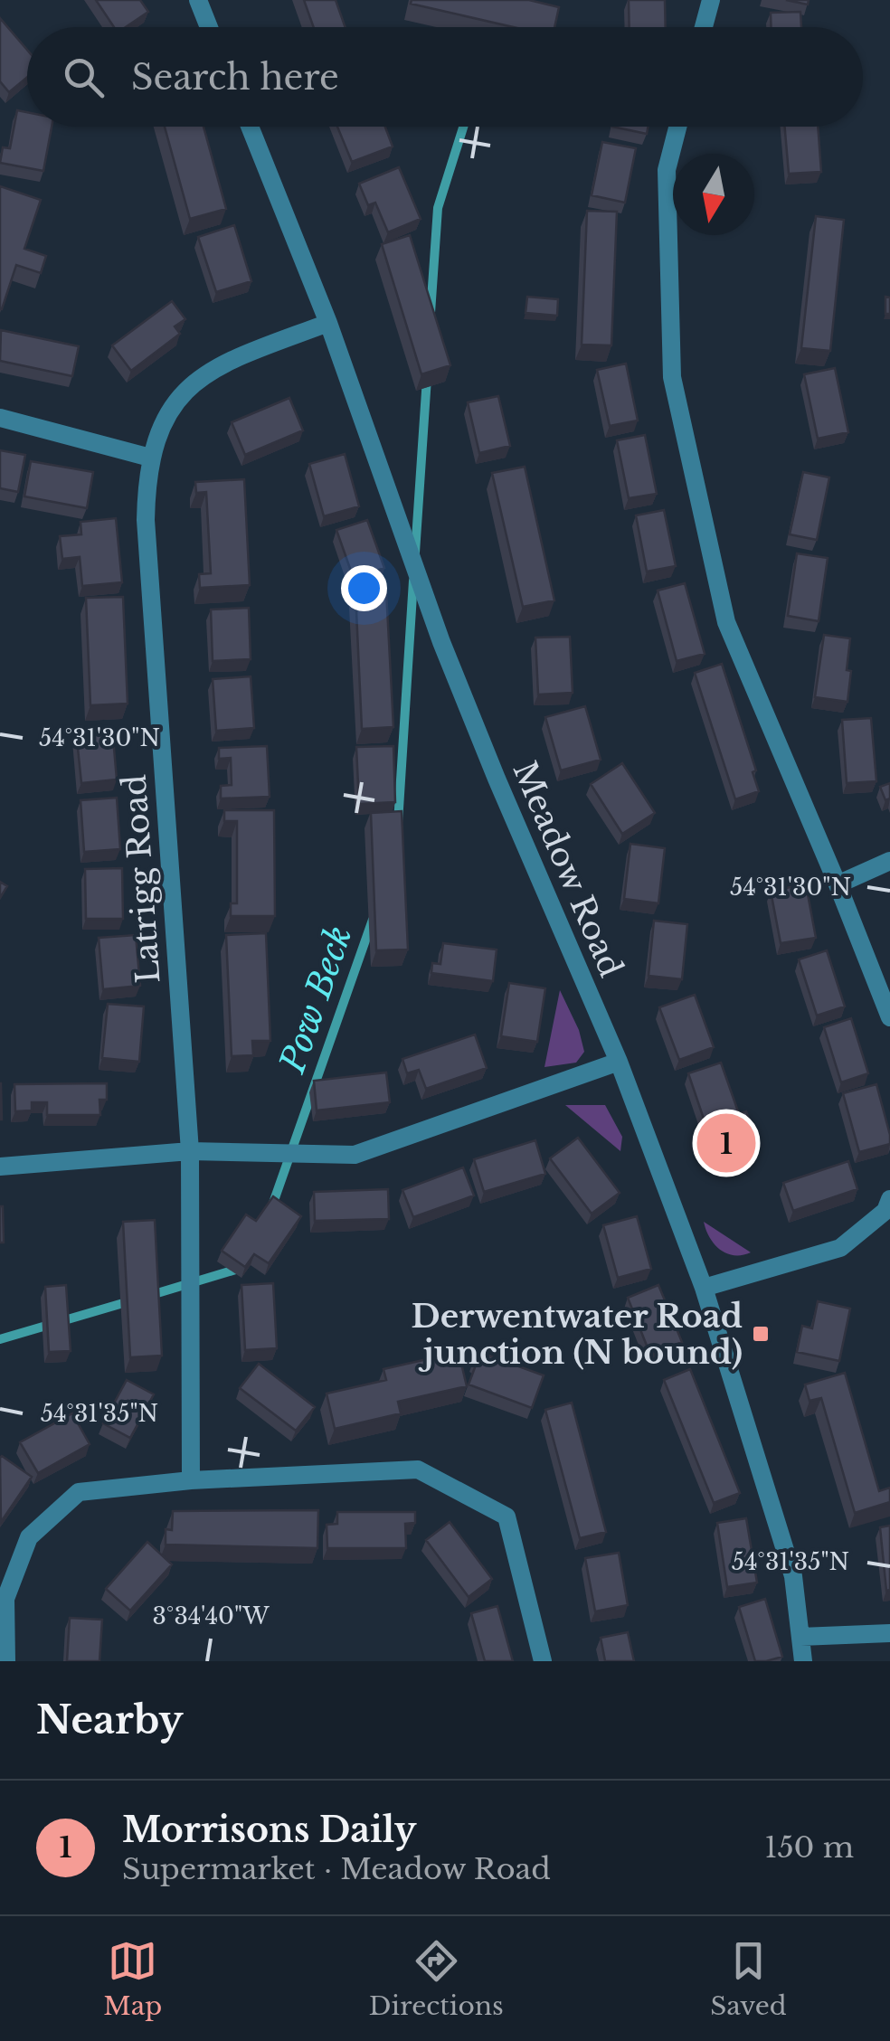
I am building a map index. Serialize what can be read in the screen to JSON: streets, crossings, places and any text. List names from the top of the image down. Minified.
{"streets":{"street":["Meadow Road","Latrigg Road"]},"crossings":[["Meadow Road","Latrigg Road"]],"water":["Pow Beck"],"places":{"transit":["Derwentwater Road junction (N bound)"]},"north":"bottom","page":{"search":"Search here","pins":"1","heading":"Nearby","list":[{"mark":"1","name":"Morrisons Daily","note":"Supermarket · Meadow Road","value":"150 m"}],"nav":["Map","Directions","Saved"]},"coordinates":["54°31'30\"N","54°31'35\"N","3°34'40\"W"]}
